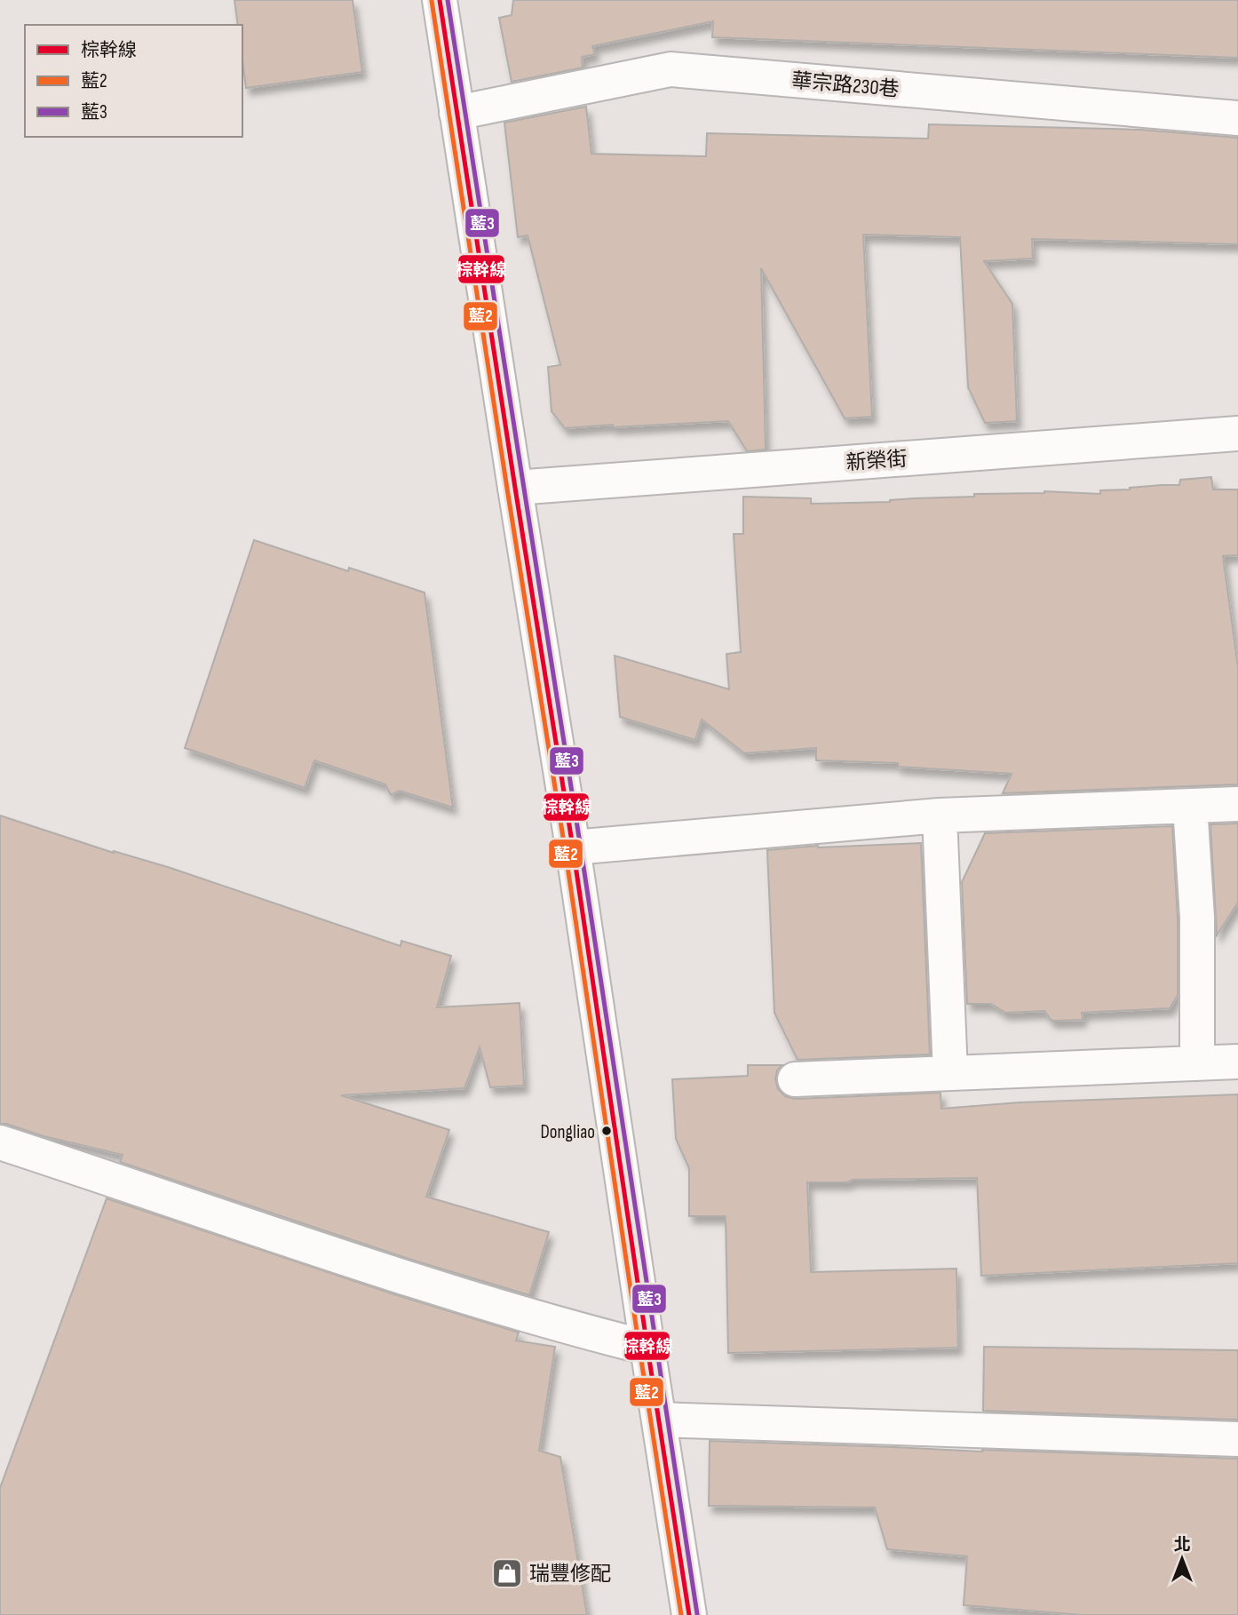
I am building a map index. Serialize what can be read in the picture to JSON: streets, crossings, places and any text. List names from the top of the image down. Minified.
{"streets":{"main road":["華宗路230巷","新榮街"]},"places":{"other":["Dongliao"],"shop":["瑞豐修配"]},"lines":["transit line 棕幹線","transit line 藍3","transit line 藍2"],"legend":["棕幹線","藍2","藍3"],"north":"top"}
